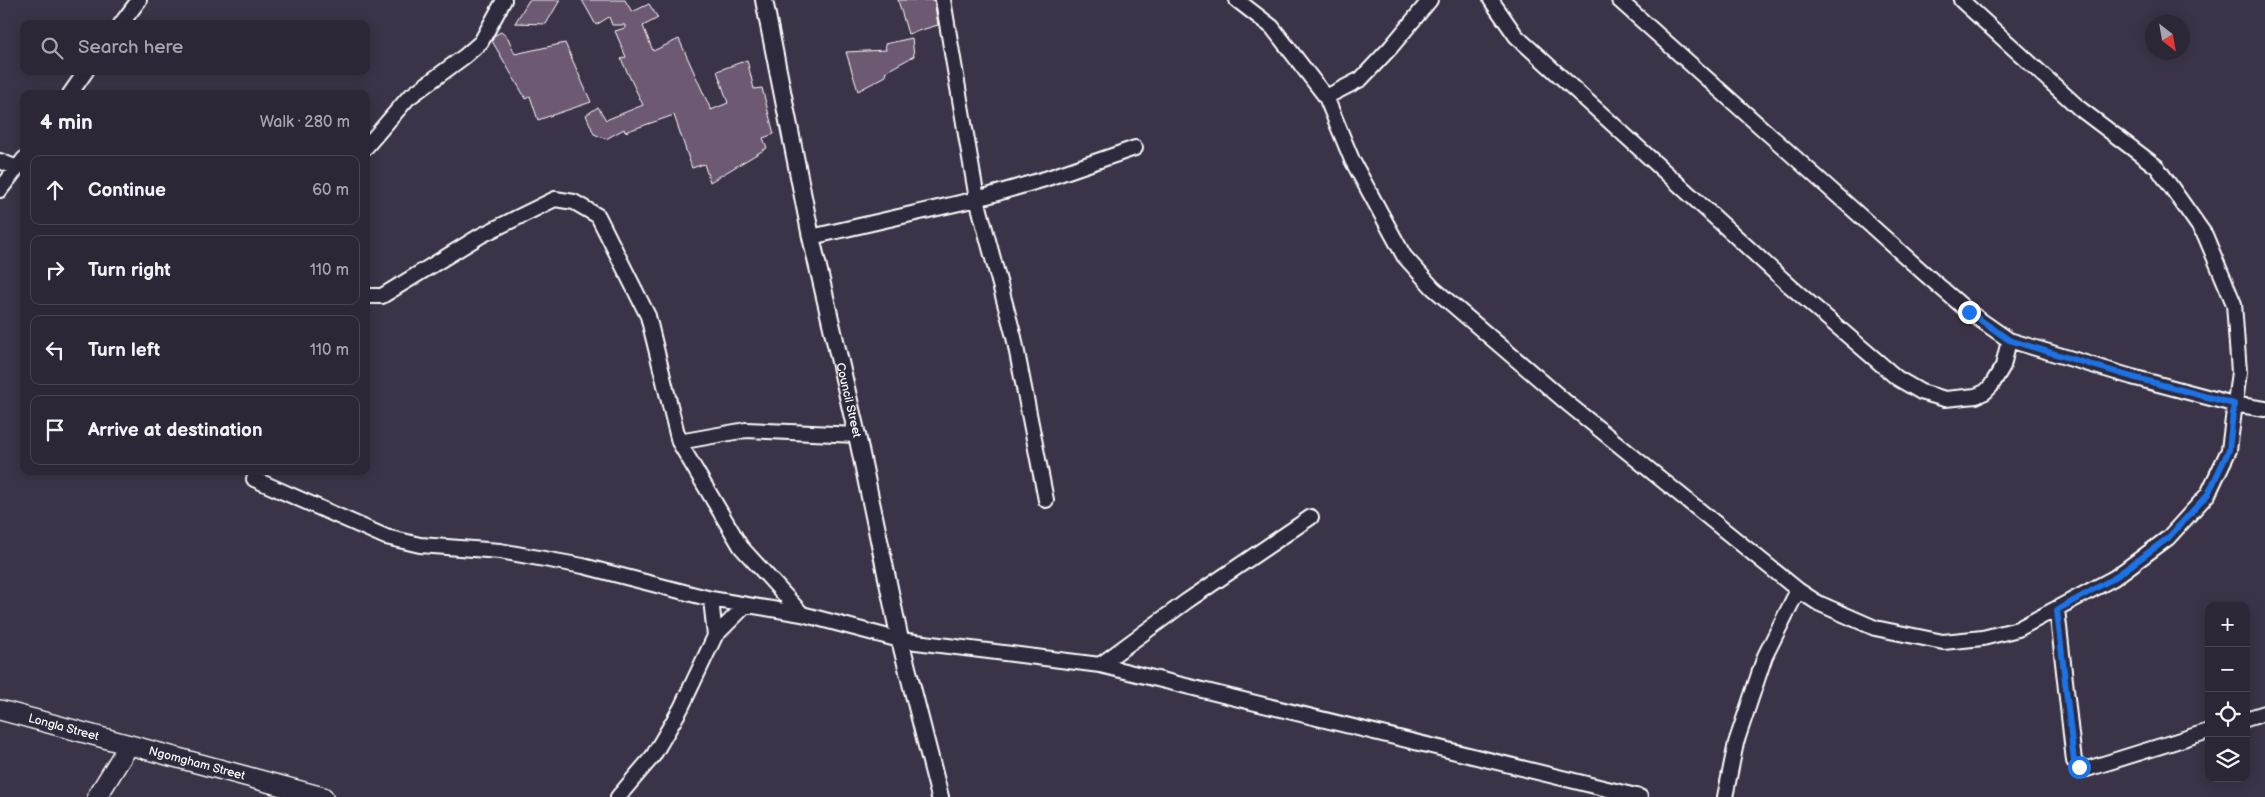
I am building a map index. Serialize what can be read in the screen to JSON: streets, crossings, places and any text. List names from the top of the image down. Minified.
{"streets":{"main road":["Longla Street","Ngomgham Street"],"street":["Council Street"]},"crossings":[["Longla Street","Ngomgham Street"]],"north":"bottom right","page":{"search":"Search here","heading":["4 min","Walk · 280 m"],"list":[["Continue","60 m"],["Turn right","110 m"],["Turn left","110 m"],"Arrive at destination"],"map_buttons":["+","−"]}}
